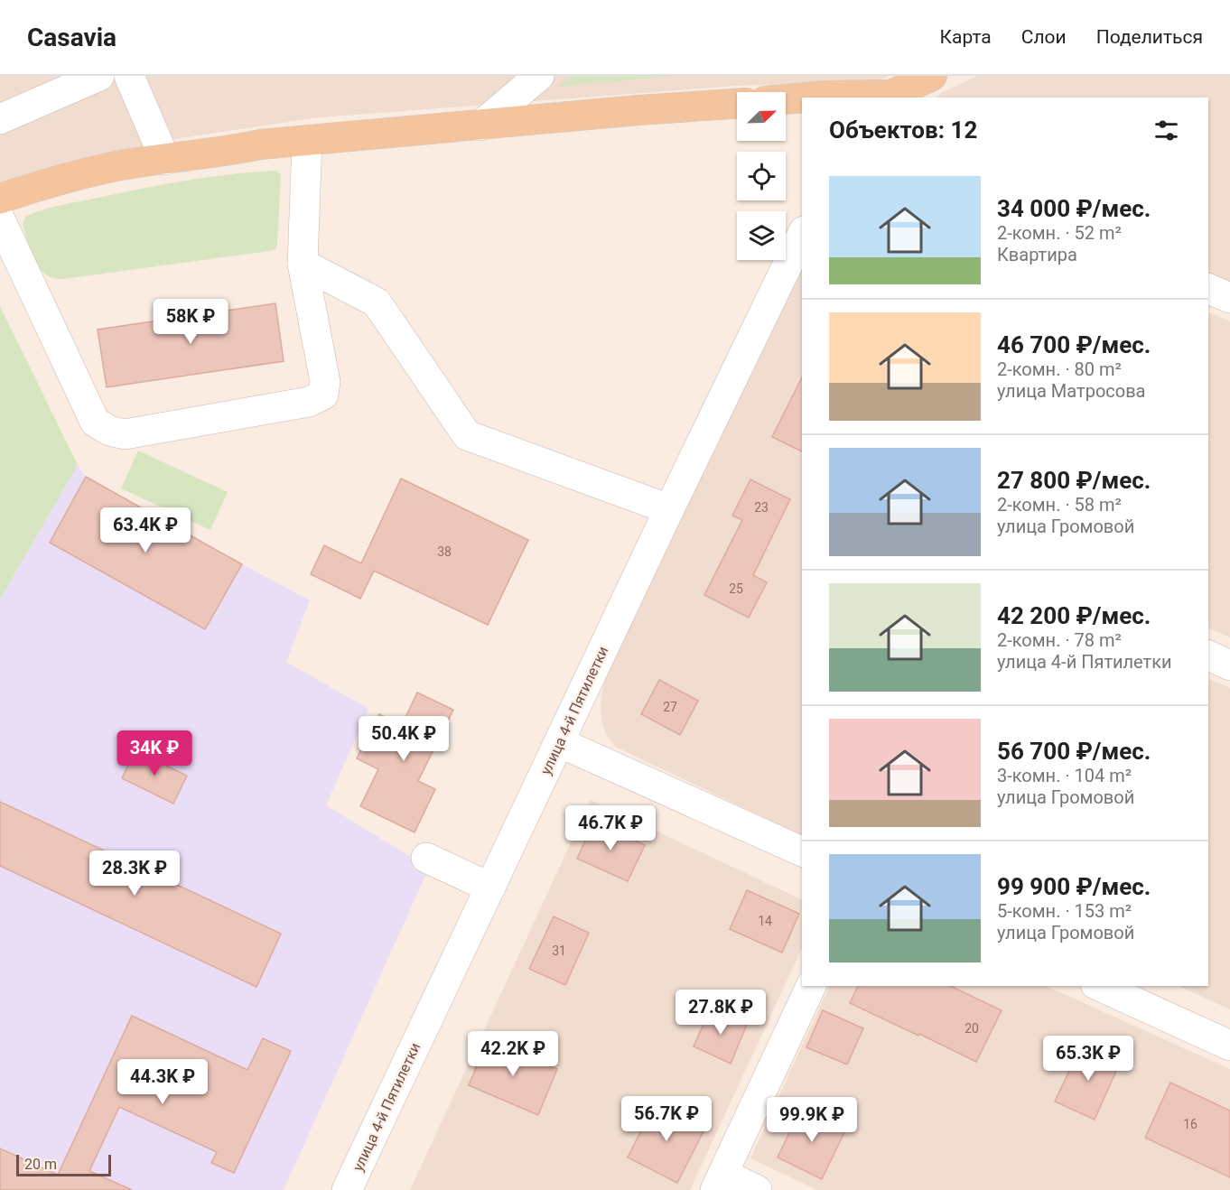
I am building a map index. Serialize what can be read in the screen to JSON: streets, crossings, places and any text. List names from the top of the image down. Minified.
{"streets":{"street":["улица 4-й Пятилетки"]},"house_numbers":["23","38","25","27","14","31","20","16"],"scale_bar":"20 m","north":"top right","page":{"header":"Casavia","nav":["Карта","Слои","Поделиться"],"heading":"Объектов: 12","list":[{"name":"34 000 ₽/мес.","note":"2-комн. · 52 m² · Квартира"},{"name":"46 700 ₽/мес.","note":"2-комн. · 80 m² · улица Матросова"},{"name":"27 800 ₽/мес.","note":"2-комн. · 58 m² · улица Громовой"},{"name":"42 200 ₽/мес.","note":"2-комн. · 78 m² · улица 4-й Пятилетки"},{"name":"56 700 ₽/мес.","note":"3-комн. · 104 m² · улица Громовой"},{"name":"99 900 ₽/мес.","note":"5-комн. · 153 m² · улица Громовой"}],"price":["58K ₽","63.4K ₽","50.4K ₽","34K ₽","46.7K ₽","28.3K ₽","27.8K ₽","42.2K ₽","65.3K ₽","44.3K ₽","56.7K ₽","99.9K ₽"],"scale":"20 m"}}
